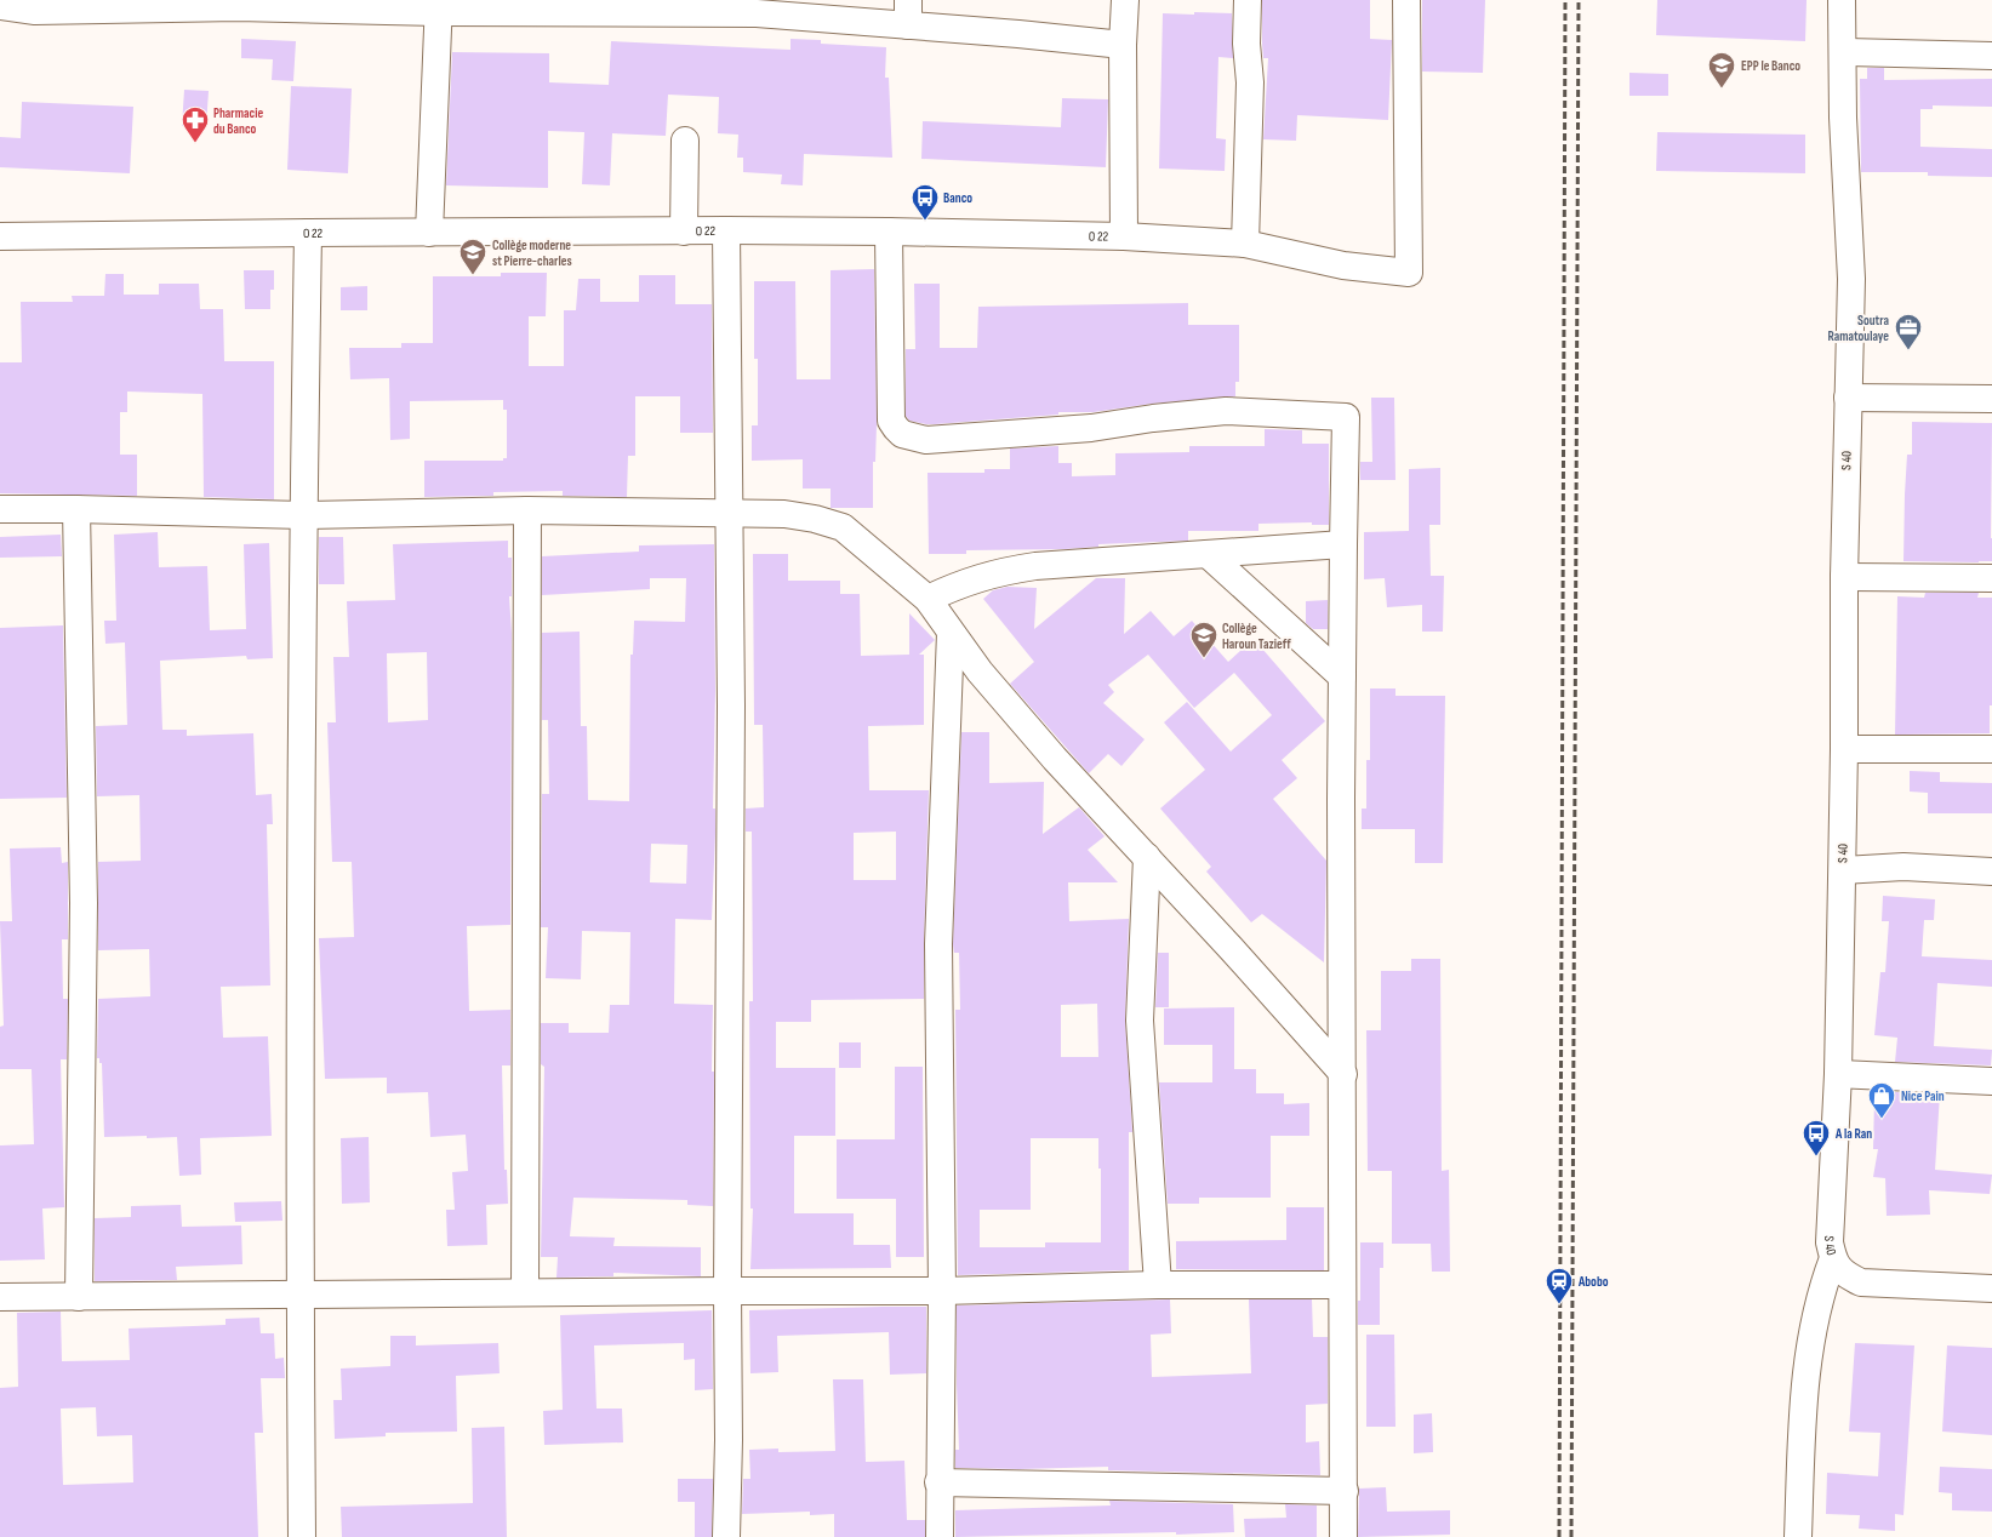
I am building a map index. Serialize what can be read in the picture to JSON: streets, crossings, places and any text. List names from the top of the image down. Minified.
{"streets":{"street":["O 22","S 40"]},"places":{"school or university":["EPP le Banco","Collège moderne st Pierre-charles","Collège Haroun Tazieff"],"pharmacy":["Pharmacie du Banco"],"bus stop":["Banco","A la Ran"],"office":["Soutra Ramatoulaye"],"shop":["Nice Pain"],"station":["Abobo"]}}
